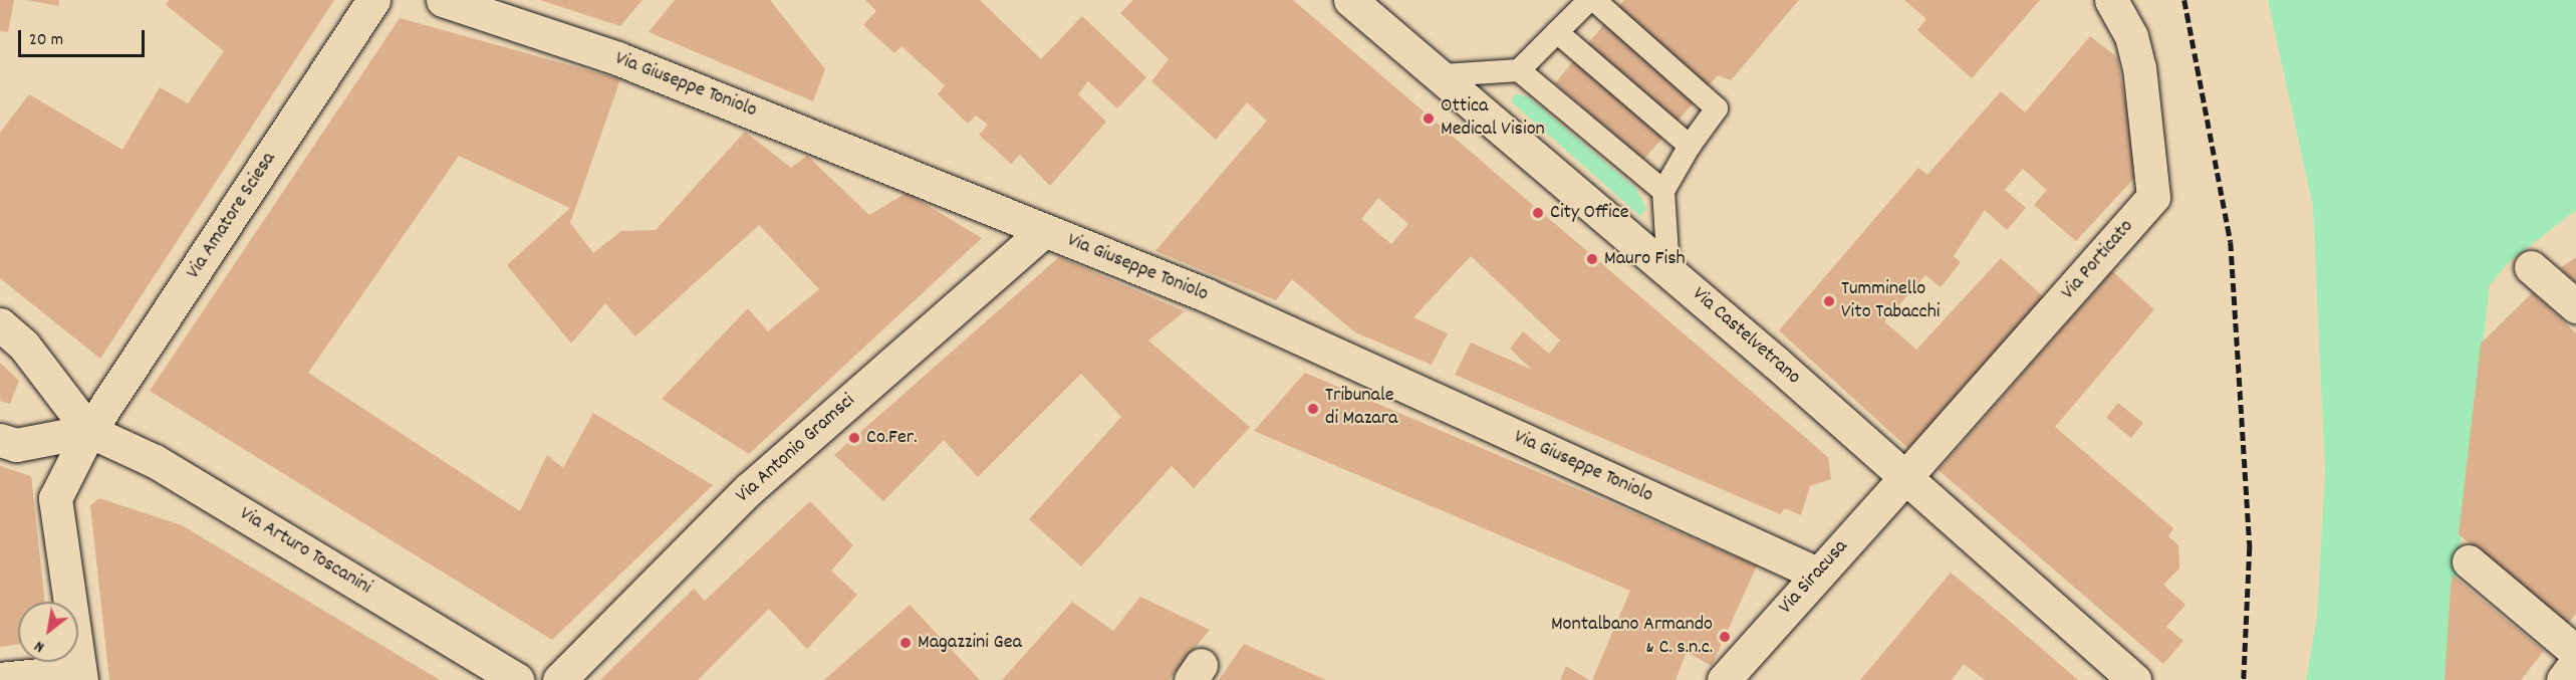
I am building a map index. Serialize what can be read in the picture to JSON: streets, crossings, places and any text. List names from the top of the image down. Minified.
{"streets":{"street":["Via Giuseppe Toniolo","Via Amatore Sciesa","Via Porticato","Via Castelvetrano","Via Antonio Gramsci","Via Arturo Toscanini","Via Siracusa"]},"crossings":[["Via Giuseppe Toniolo","Via Antonio Gramsci"],["Via Giuseppe Toniolo","Via Siracusa"],["Via Amatore Sciesa","Via Arturo Toscanini"],["Via Porticato","Via Castelvetrano"],["Via Porticato","Via Siracusa"],["Via Castelvetrano","Via Siracusa"]],"places":["Ottica Medical Vision","City Office","Mauro Fish","Tumminello Vito Tabacchi","Tribunale di Mazara","Co.Fer.","Montalbano Armando & C. s.n.c.","Magazzini Gea"],"scale_bar":"20 m","north":"bottom left"}
